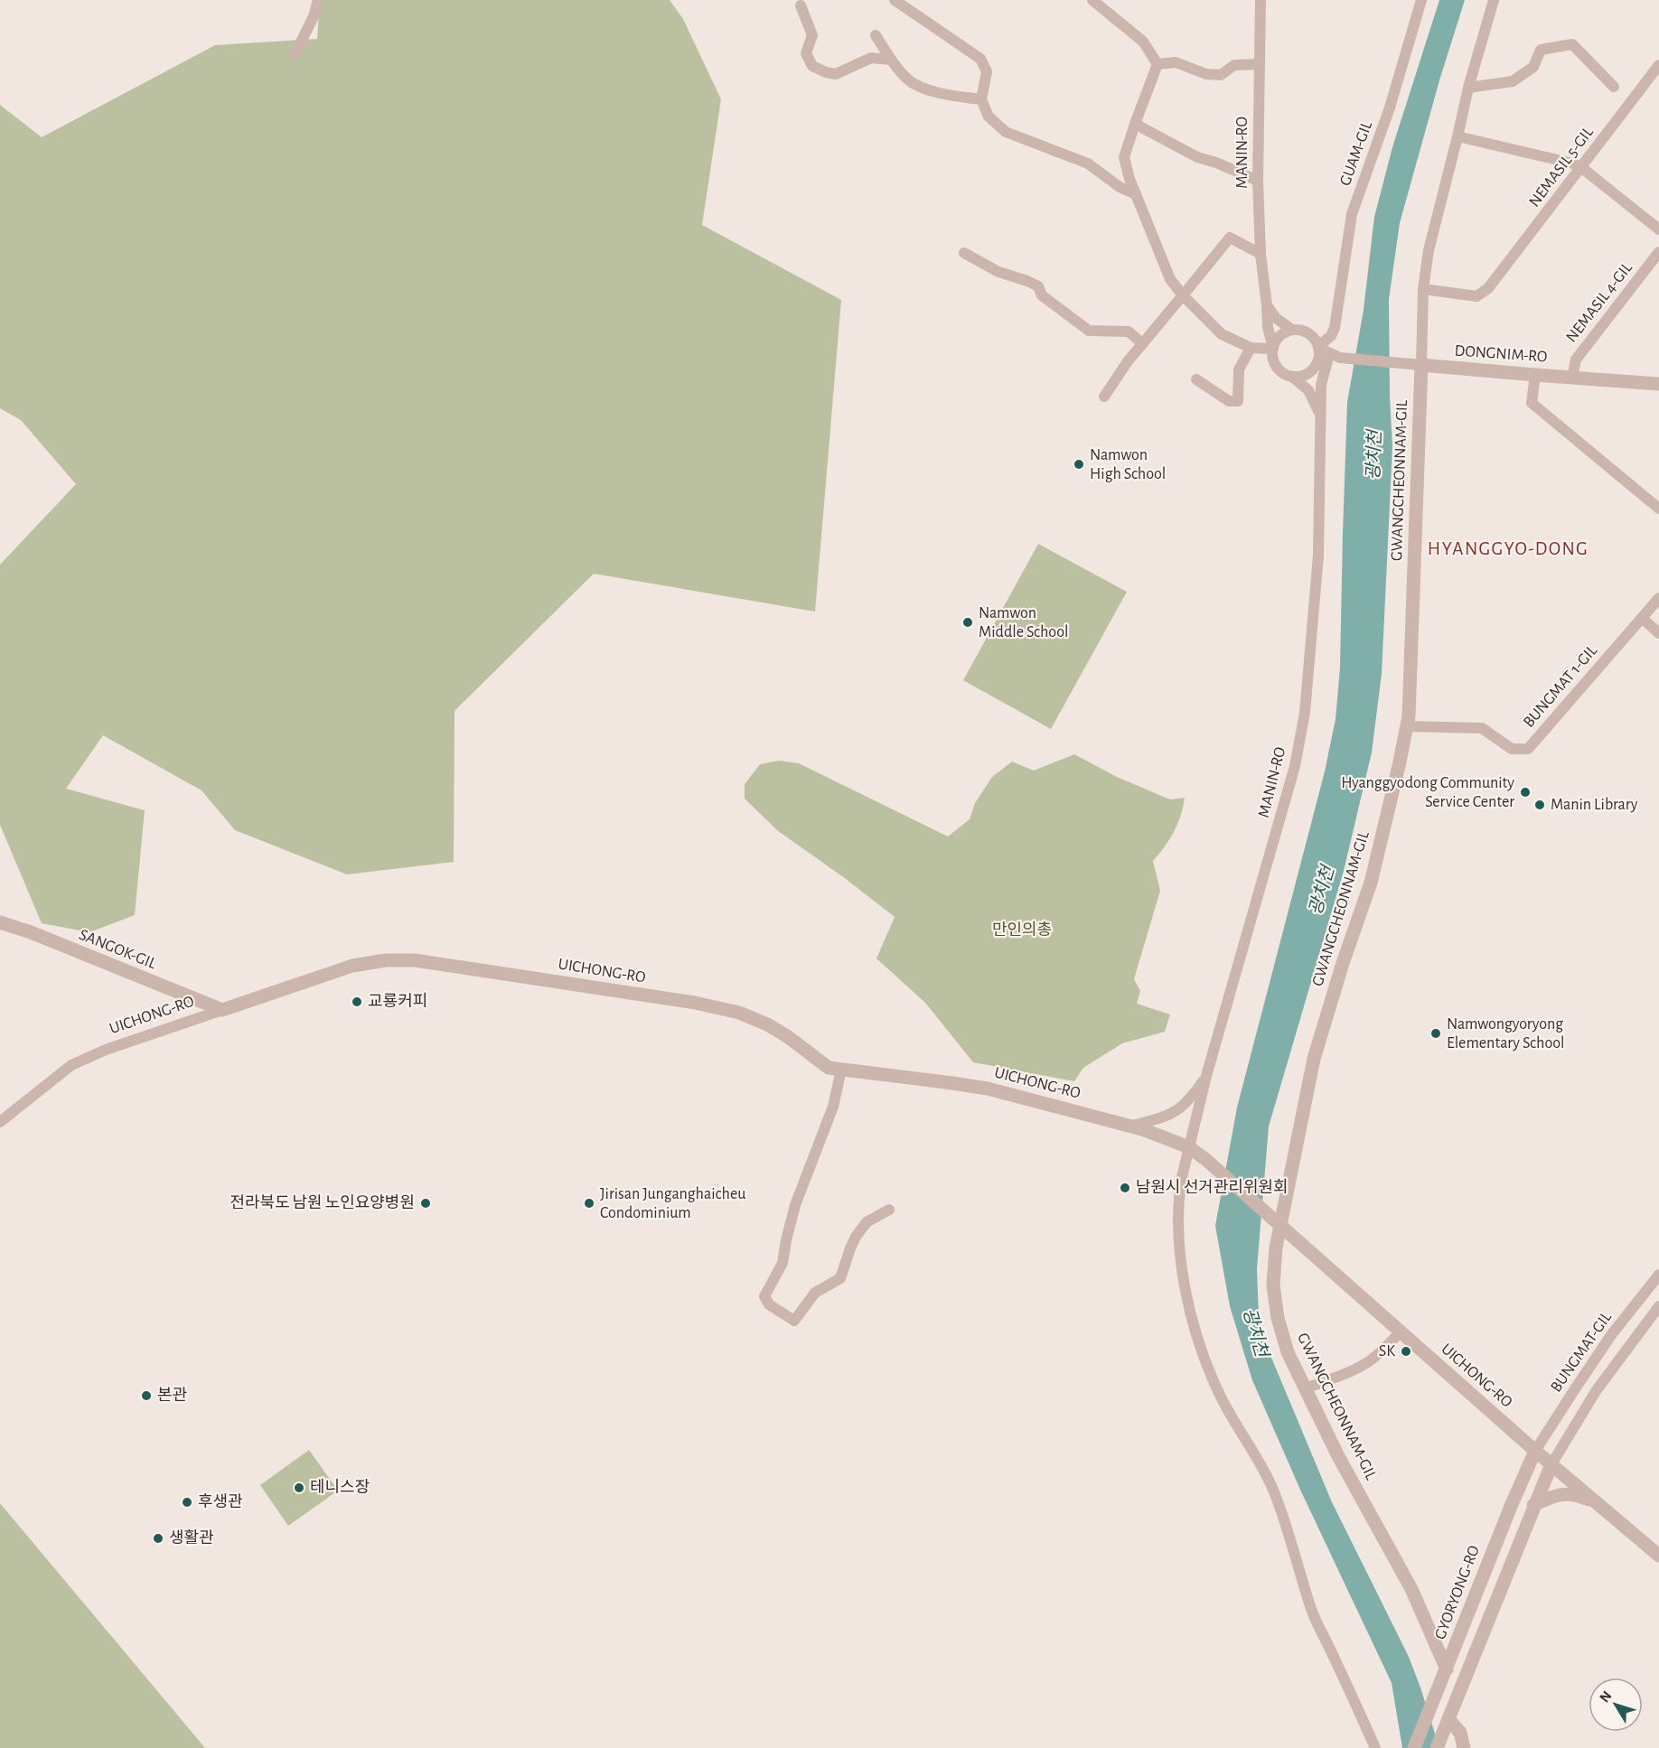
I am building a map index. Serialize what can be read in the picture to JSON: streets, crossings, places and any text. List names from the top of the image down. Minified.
{"streets":{"street":["MANIN-RO","GUAM-GIL","NEMASIL 5-GIL","NEMASIL 4-GIL","DONGNIM-RO","GWANGCHEONNAM-GIL","BUNGMAT 1-GIL","SANGOK-GIL","UICHONG-RO","BUNGMAT-GIL","GYORYONG-RO"]},"crossings":[["MANIN-RO","GUAM-GIL"],["MANIN-RO","UICHONG-RO"],["NEMASIL 5-GIL","GWANGCHEONNAM-GIL"],["NEMASIL 4-GIL","DONGNIM-RO"],["DONGNIM-RO","GWANGCHEONNAM-GIL"],["GWANGCHEONNAM-GIL","BUNGMAT 1-GIL"],["GWANGCHEONNAM-GIL","UICHONG-RO"],["GWANGCHEONNAM-GIL","GYORYONG-RO"],["SANGOK-GIL","UICHONG-RO"],["UICHONG-RO","BUNGMAT-GIL"],["UICHONG-RO","GYORYONG-RO"],["BUNGMAT-GIL","GYORYONG-RO"]],"districts":["HYANGGYO-DONG"],"water":["광치천"],"parks":["만인의총"],"places":["Namwon High School","Namwon Middle School","Hyanggyodong Community Service Center","Manin Library","교룡커피","Namwongyoryong Elementary School","남원시 선거관리위원회","전라북도 남원 노인요양병원","Jirisan Junganghaicheu Condominium","SK","본관","테니스장","후생관","생활관"],"north":"top left"}
